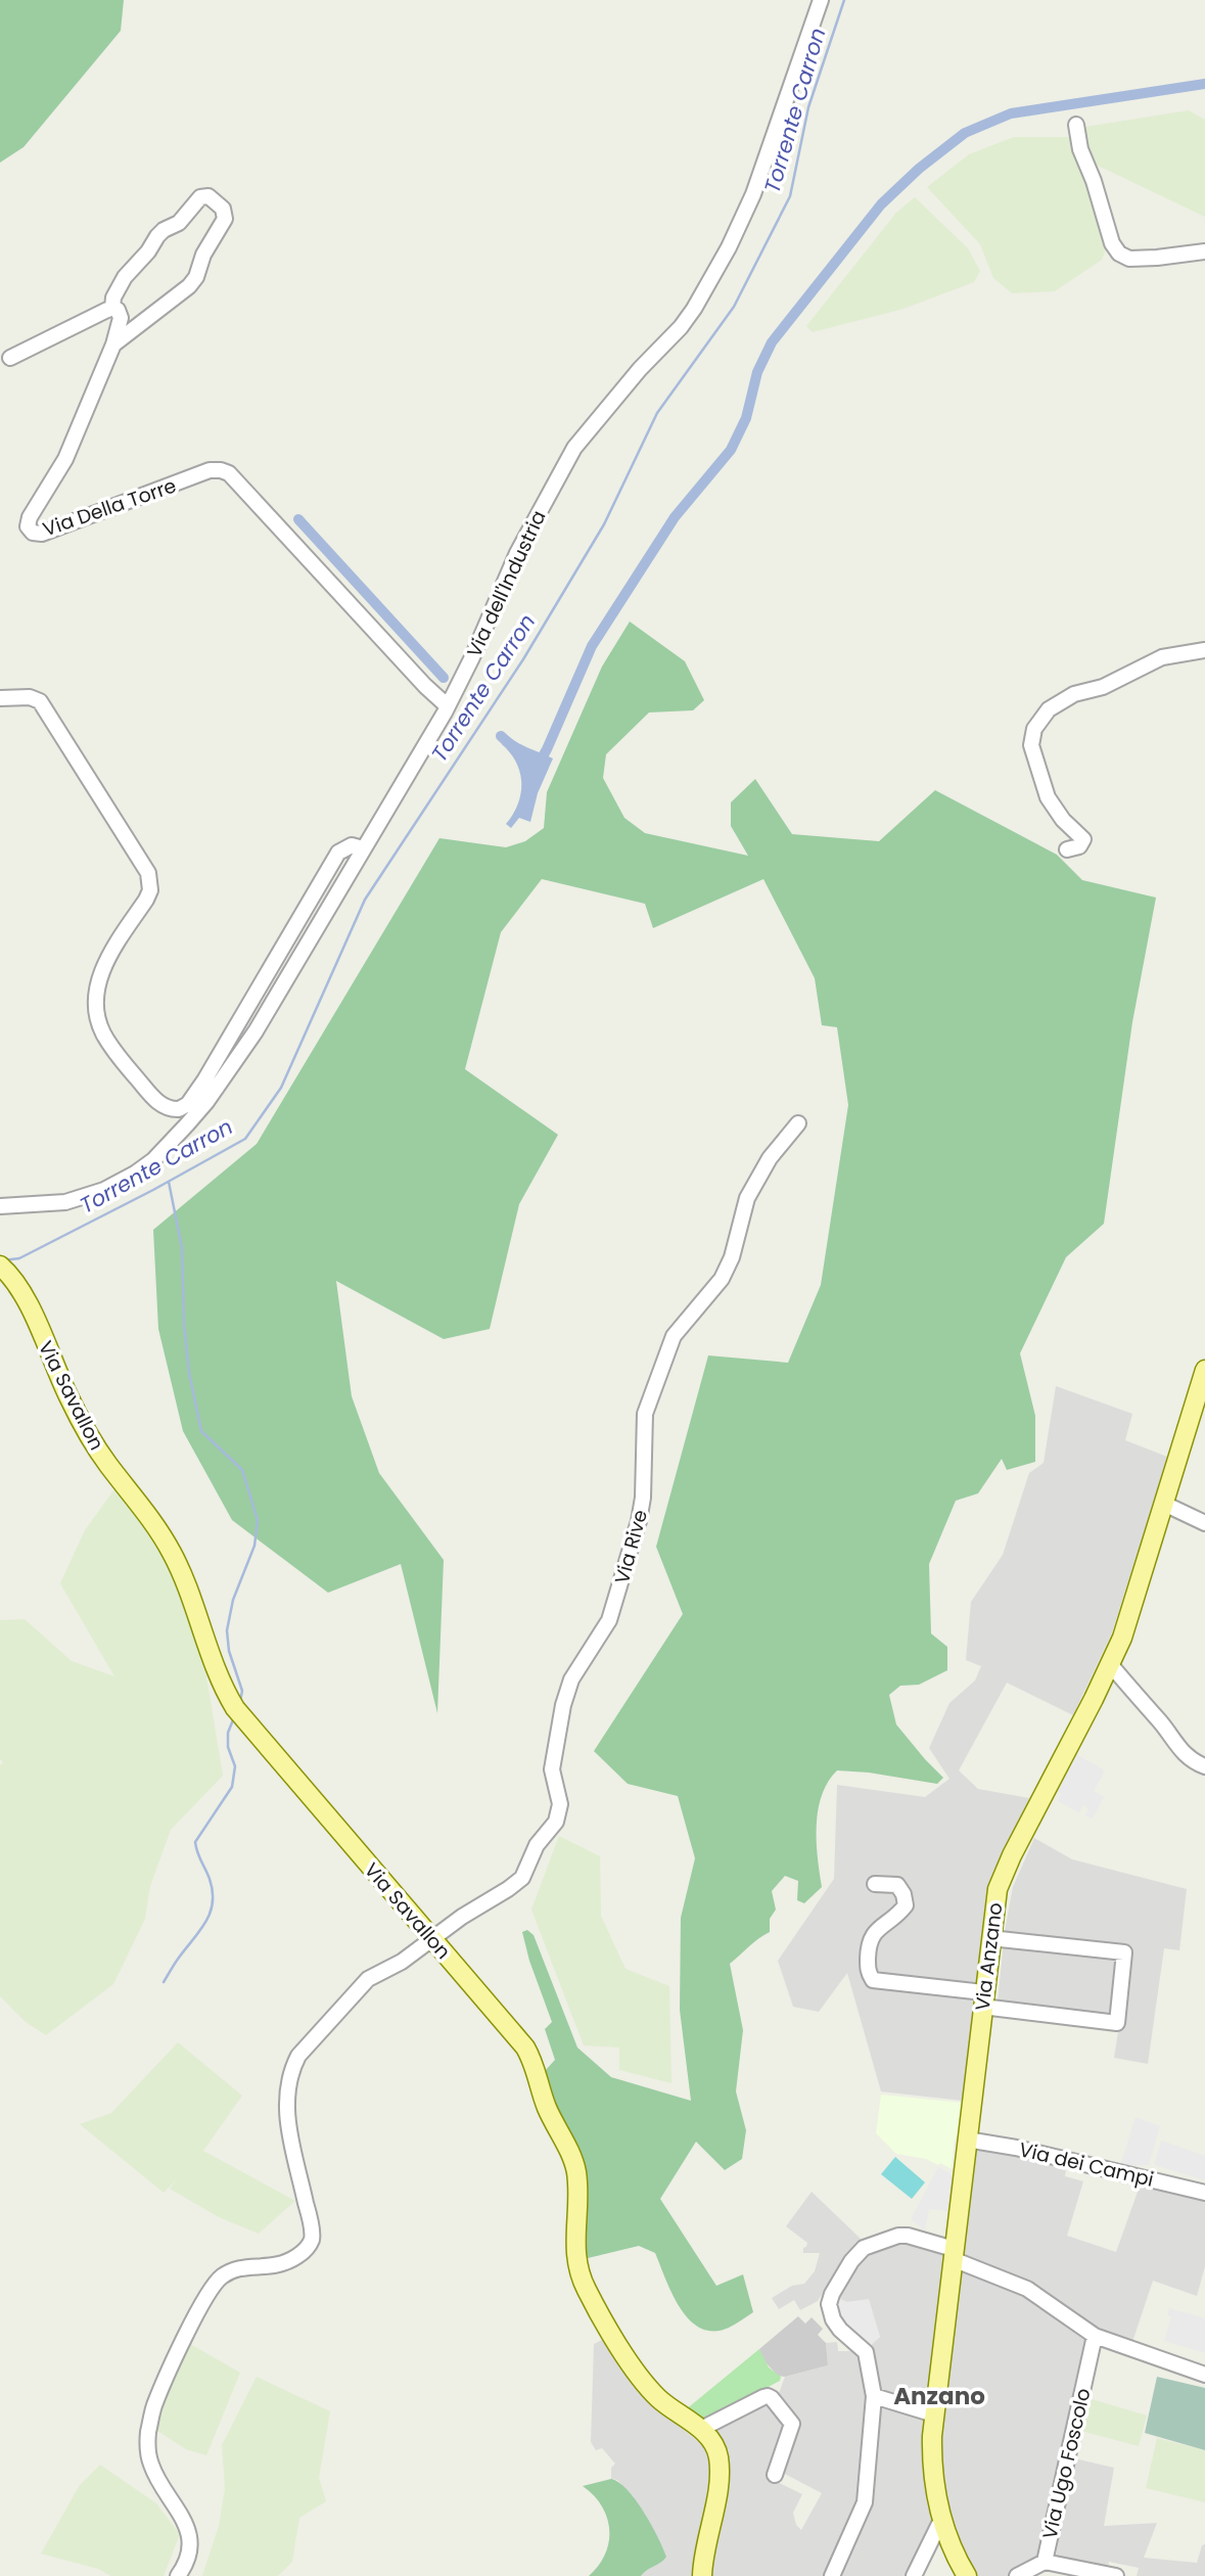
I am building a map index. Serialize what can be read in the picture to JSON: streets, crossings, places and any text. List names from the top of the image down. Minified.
{"streets":{"main road":["Via Savallon","Via Anzano"],"street":["Via Della Torre","Via dell'Industria","Via Rive","Via dei Campi","Via Ugo Foscolo"]},"crossings":[["Via Della Torre","Via dell'Industria"],["Via Savallon","Via Rive"],["Via Anzano","Via dei Campi"]],"districts":["Anzano"],"water":["Torrente Carron"]}
